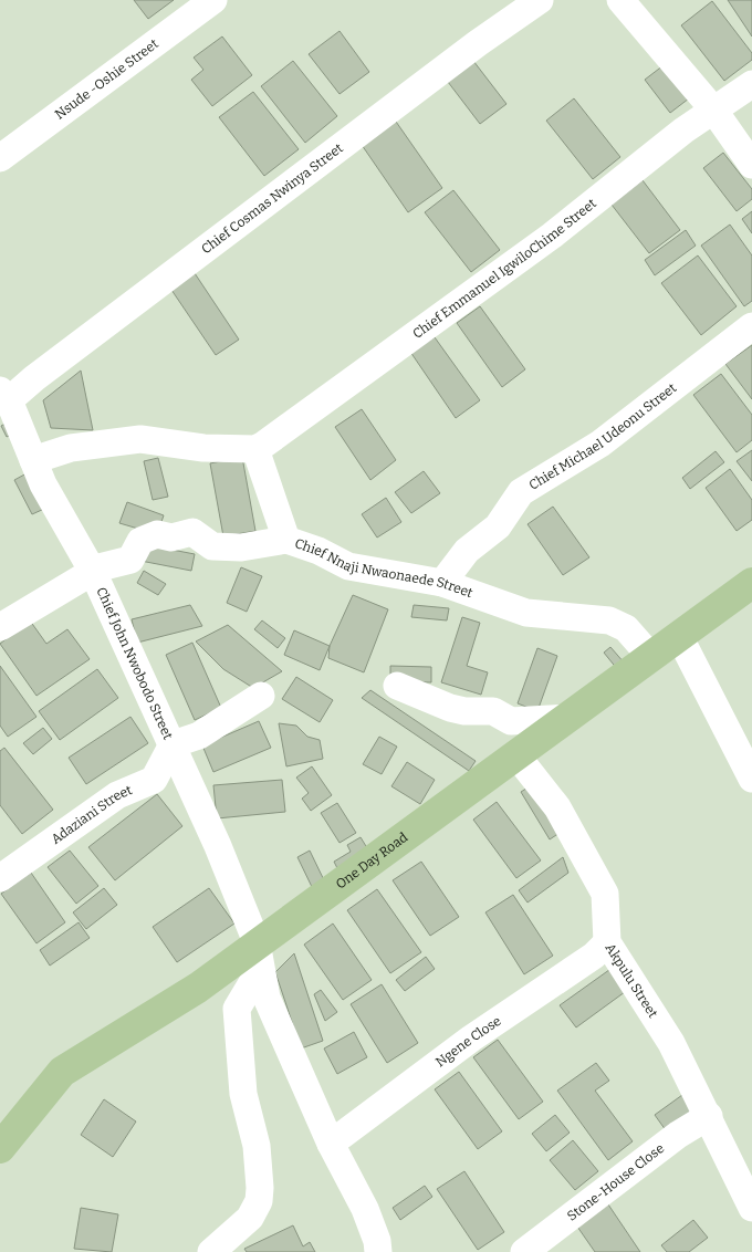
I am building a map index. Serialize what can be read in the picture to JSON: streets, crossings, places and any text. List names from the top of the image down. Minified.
{"streets":{"main road":["One Day Road"],"street":["Nsude -Oshie Street","Chief Cosmas Nwinya Street","Chief Emmanuel IgwiloChime Street","Chief Michael Udeonu Street","Chief Nnaji Nwaonaede Street","Chief John Nwobodo Street","Adaziani Street","Akpulu Street","Ngene Close","Stone-House Close"]},"crossings":[["Chief Cosmas Nwinya Street","Chief John Nwobodo Street"],["Chief Emmanuel IgwiloChime Street","Chief Nnaji Nwaonaede Street"],["Chief Michael Udeonu Street","Chief Nnaji Nwaonaede Street"],["Chief Nnaji Nwaonaede Street","One Day Road"],["Chief John Nwobodo Street","Adaziani Street"],["Chief John Nwobodo Street","One Day Road"],["Chief John Nwobodo Street","Ngene Close"],["One Day Road","Akpulu Street"],["Akpulu Street","Ngene Close"],["Akpulu Street","Stone-House Close"]]}
